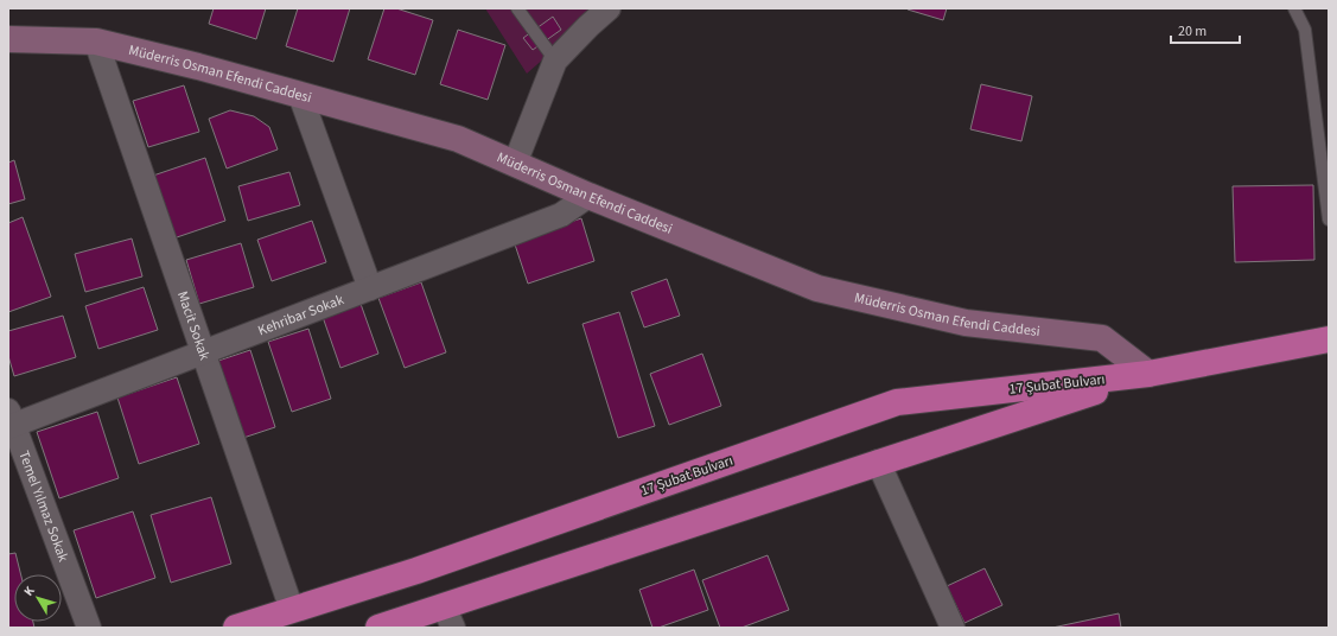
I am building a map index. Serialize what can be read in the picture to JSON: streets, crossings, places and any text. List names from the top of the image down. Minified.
{"streets":{"highway":["17 Şubat Bulvarı"],"main road":["Müderris Osman Efendi Caddesi"],"street":["Kehribar Sokak","Macit Sokak","Temel Yılmaz Sokak"]},"crossings":[["Müderris Osman Efendi Caddesi","Kehribar Sokak"],["Müderris Osman Efendi Caddesi","Macit Sokak"],["Müderris Osman Efendi Caddesi","17 Şubat Bulvarı"],["Kehribar Sokak","Macit Sokak"],["Kehribar Sokak","Temel Yılmaz Sokak"],["Macit Sokak","17 Şubat Bulvarı"]],"scale_bar":"20 m","north":"top left"}
